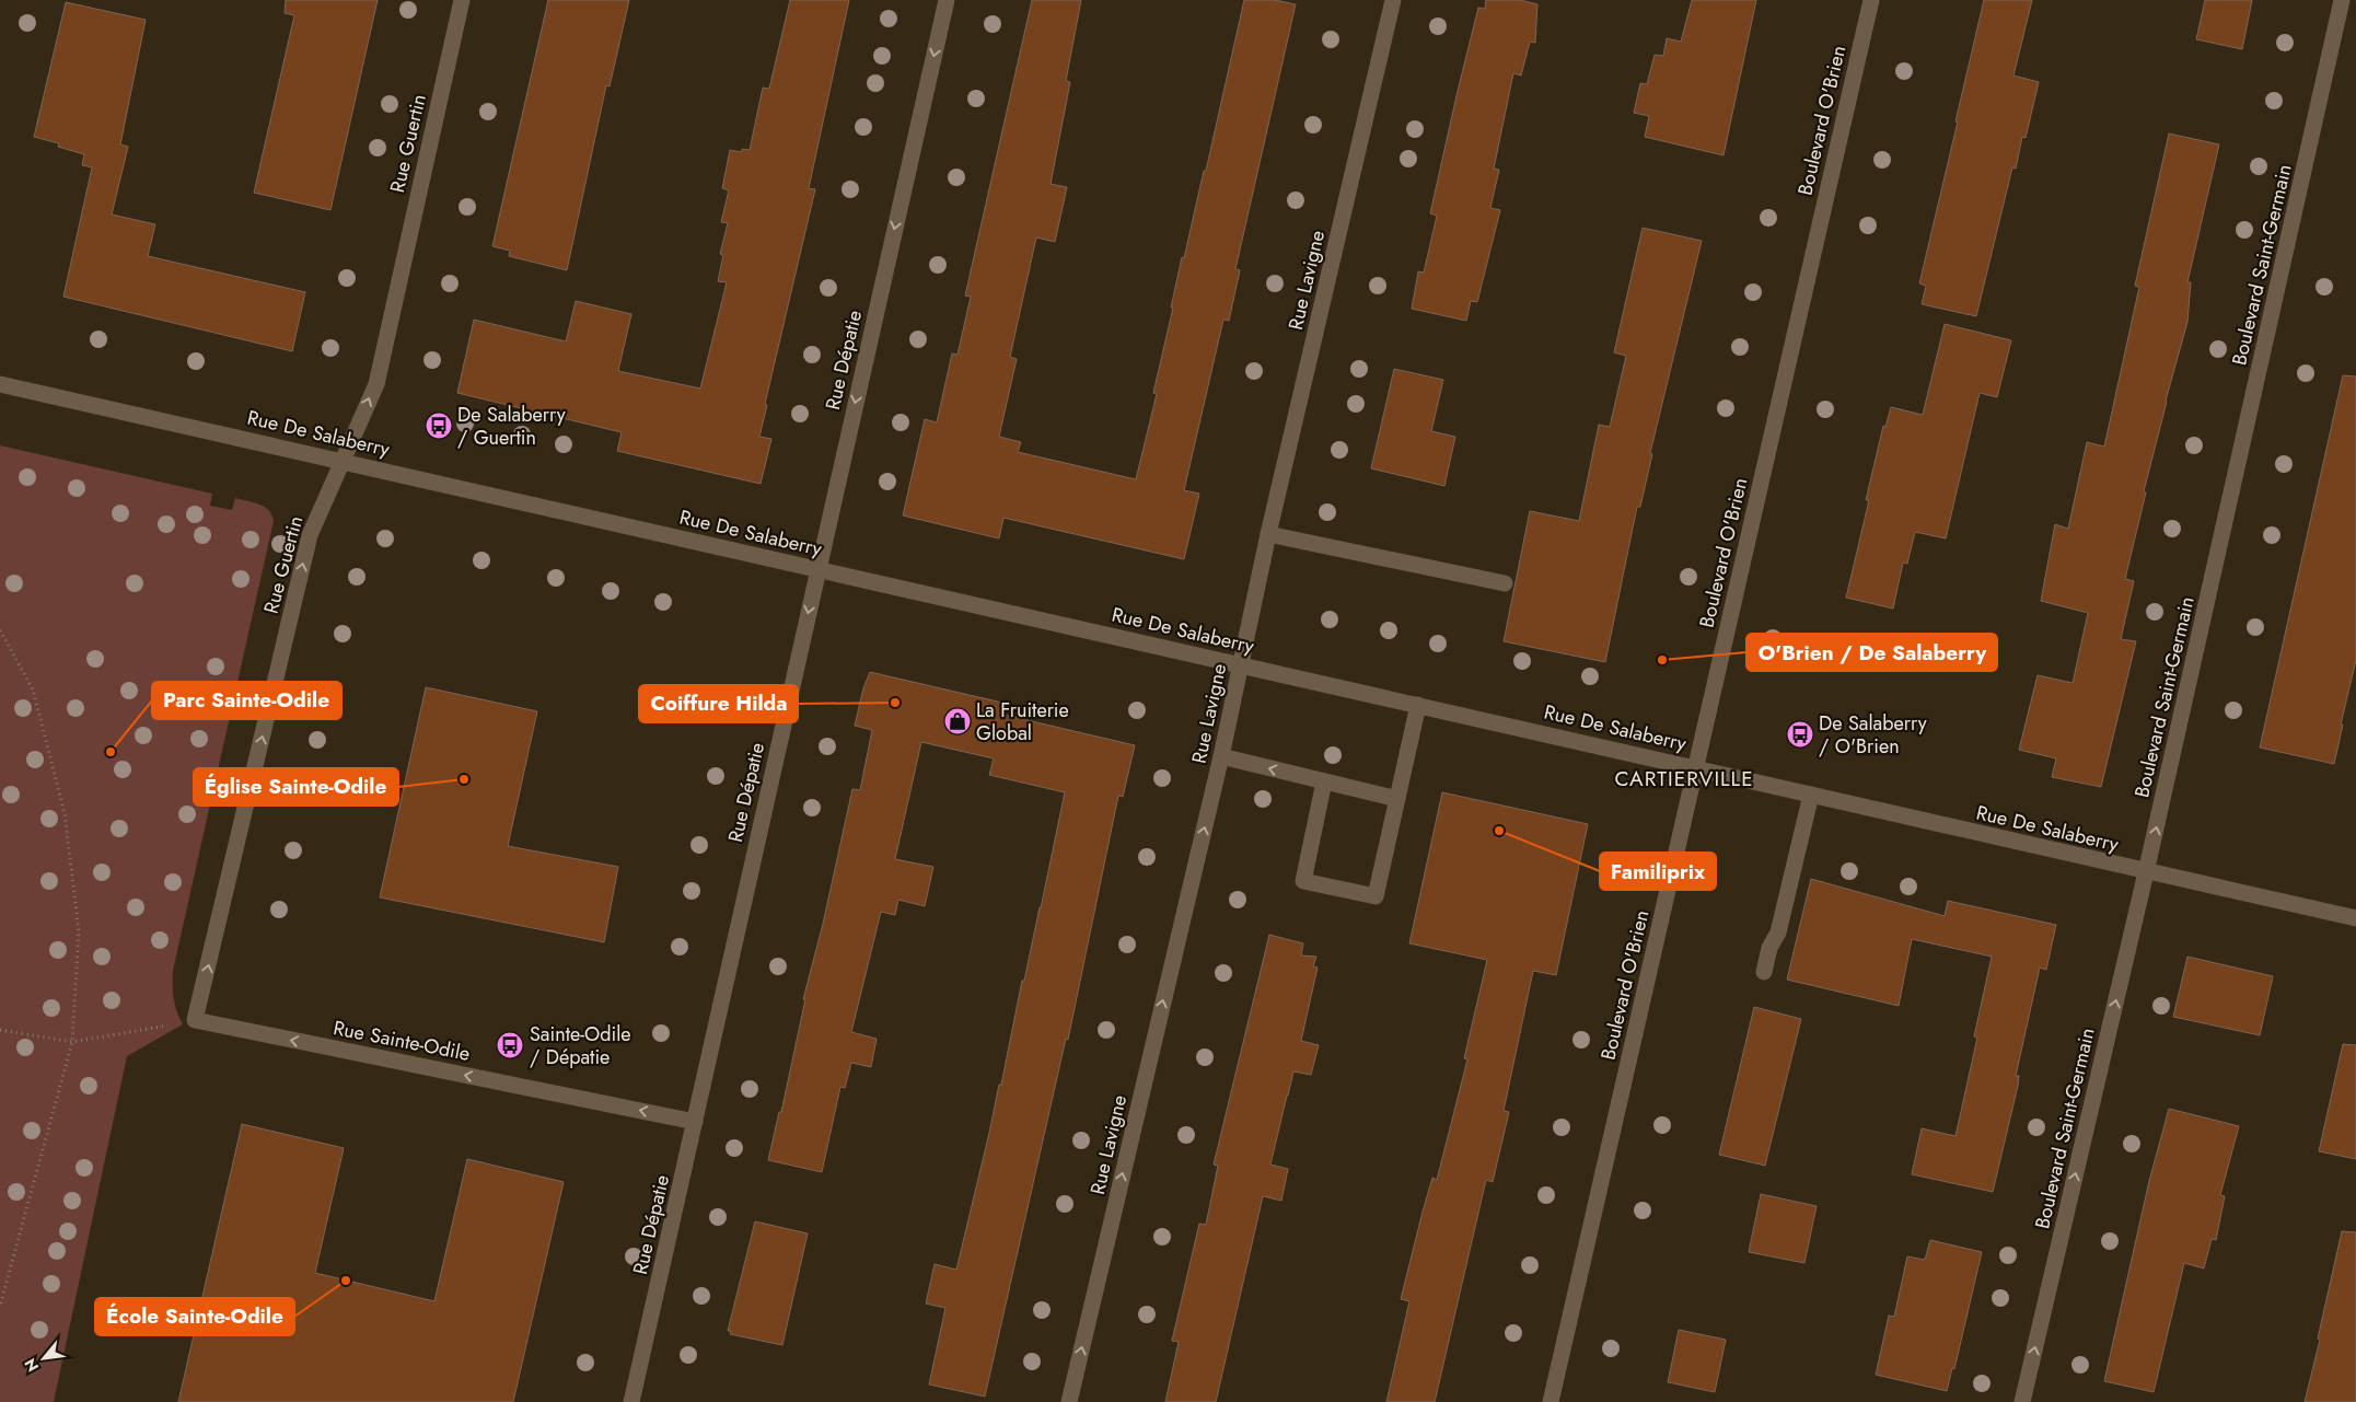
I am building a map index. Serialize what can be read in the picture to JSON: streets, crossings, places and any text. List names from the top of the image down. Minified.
{"streets":{"street":["Boulevard O'Brien","Rue Guertin","Boulevard Saint-Germain","Rue Lavigne","Rue Dépatie","Rue De Salaberry","Rue Sainte-Odile"]},"crossings":[["Boulevard O'Brien","Rue De Salaberry"],["Rue Guertin","Rue De Salaberry"],["Rue Guertin","Rue Sainte-Odile"],["Boulevard Saint-Germain","Rue De Salaberry"],["Rue Lavigne","Rue De Salaberry"],["Rue Dépatie","Rue De Salaberry"],["Rue Dépatie","Rue Sainte-Odile"]],"one_way":["Rue Guertin","Boulevard Saint-Germain","Rue Lavigne","Rue Dépatie","Rue Sainte-Odile"],"districts":["CARTIERVILLE"],"places":{"bus stop":["De Salaberry / Guertin","De Salaberry / O'Brien","Sainte-Odile / Dépatie"],"other":["O'Brien / De Salaberry","Coiffure Hilda","Parc Sainte-Odile","Église Sainte-Odile","Familiprix","École Sainte-Odile"],"shop":["La Fruiterie Global"]},"north":"bottom left"}
